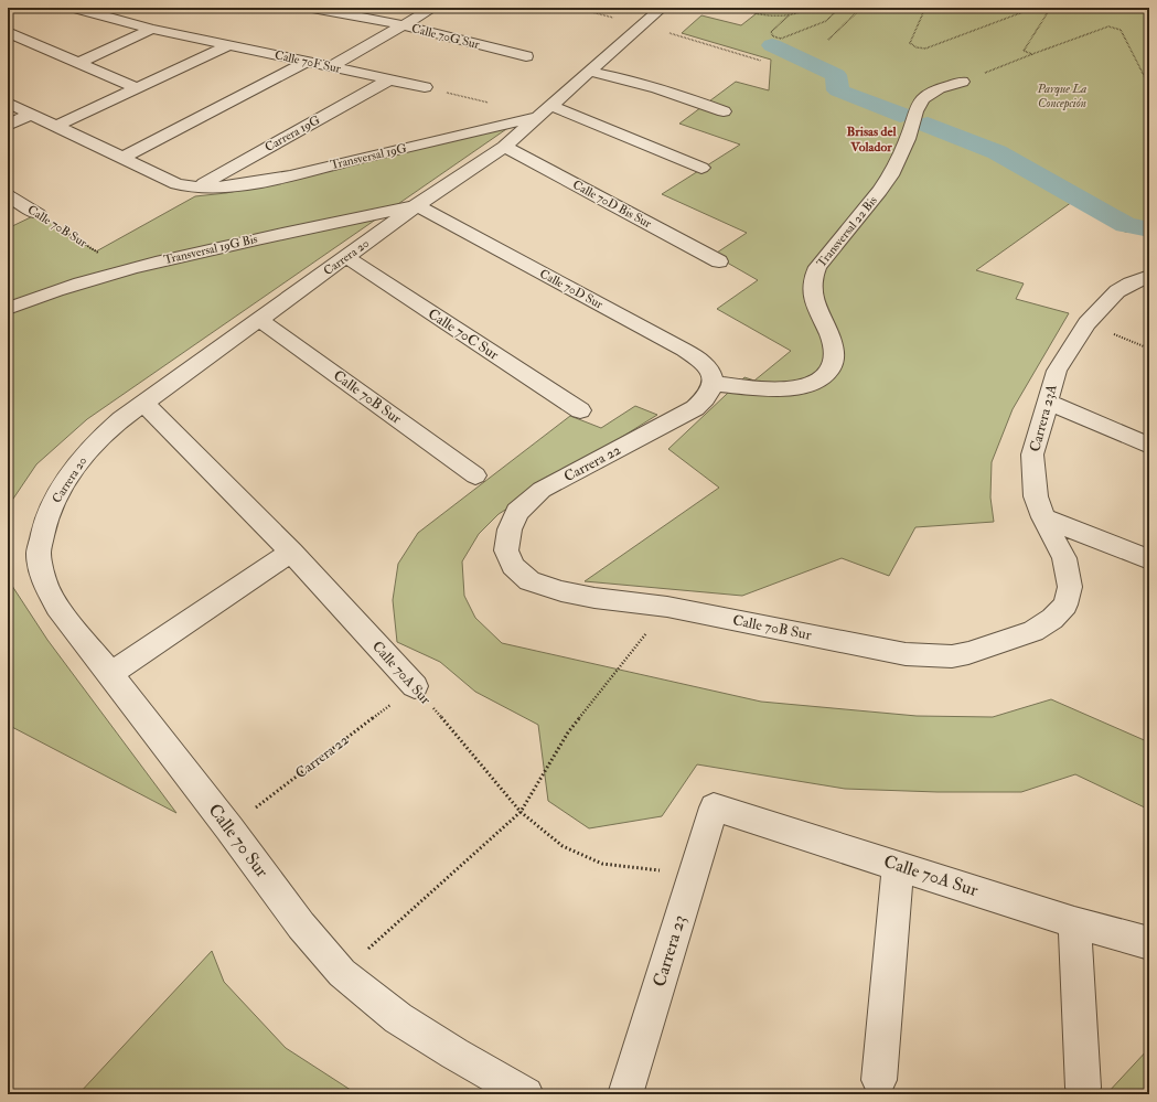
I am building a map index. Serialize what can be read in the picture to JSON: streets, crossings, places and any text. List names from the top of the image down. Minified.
{"streets":{"street":["Calle 70G Sur","Calle 70F Sur","Carrera 19G","Transversal 19G","Calle 70D Bis Sur","Calle 70B Sur","Transversal 22 Bis","Transversal 19G Bis","Carrera 20","Calle 70D Sur","Calle 70C Sur","Carrera 23A","Carrera 22","Calle 70A Sur","Calle 70 Sur","Carrera 23"]},"crossings":[["Calle 70F Sur","Carrera 19G"],["Carrera 19G","Transversal 19G"],["Transversal 19G","Carrera 20"],["Calle 70D Bis Sur","Carrera 20"],["Calle 70B Sur","Transversal 19G Bis"],["Calle 70B Sur","Carrera 20"],["Calle 70B Sur","Carrera 23A"],["Calle 70B Sur","Carrera 22"],["Transversal 22 Bis","Calle 70D Sur"],["Transversal 22 Bis","Carrera 22"],["Transversal 19G Bis","Carrera 20"],["Transversal 19G Bis","Calle 70D Sur"],["Carrera 20","Calle 70D Sur"],["Carrera 20","Calle 70C Sur"],["Carrera 20","Calle 70A Sur"],["Carrera 20","Calle 70 Sur"],["Calle 70D Sur","Carrera 22"],["Carrera 22","Calle 70A Sur"],["Carrera 22","Calle 70 Sur"],["Calle 70A Sur","Carrera 23"]],"districts":["Brisas del Volador"],"parks":["Parque La Concepción"]}
